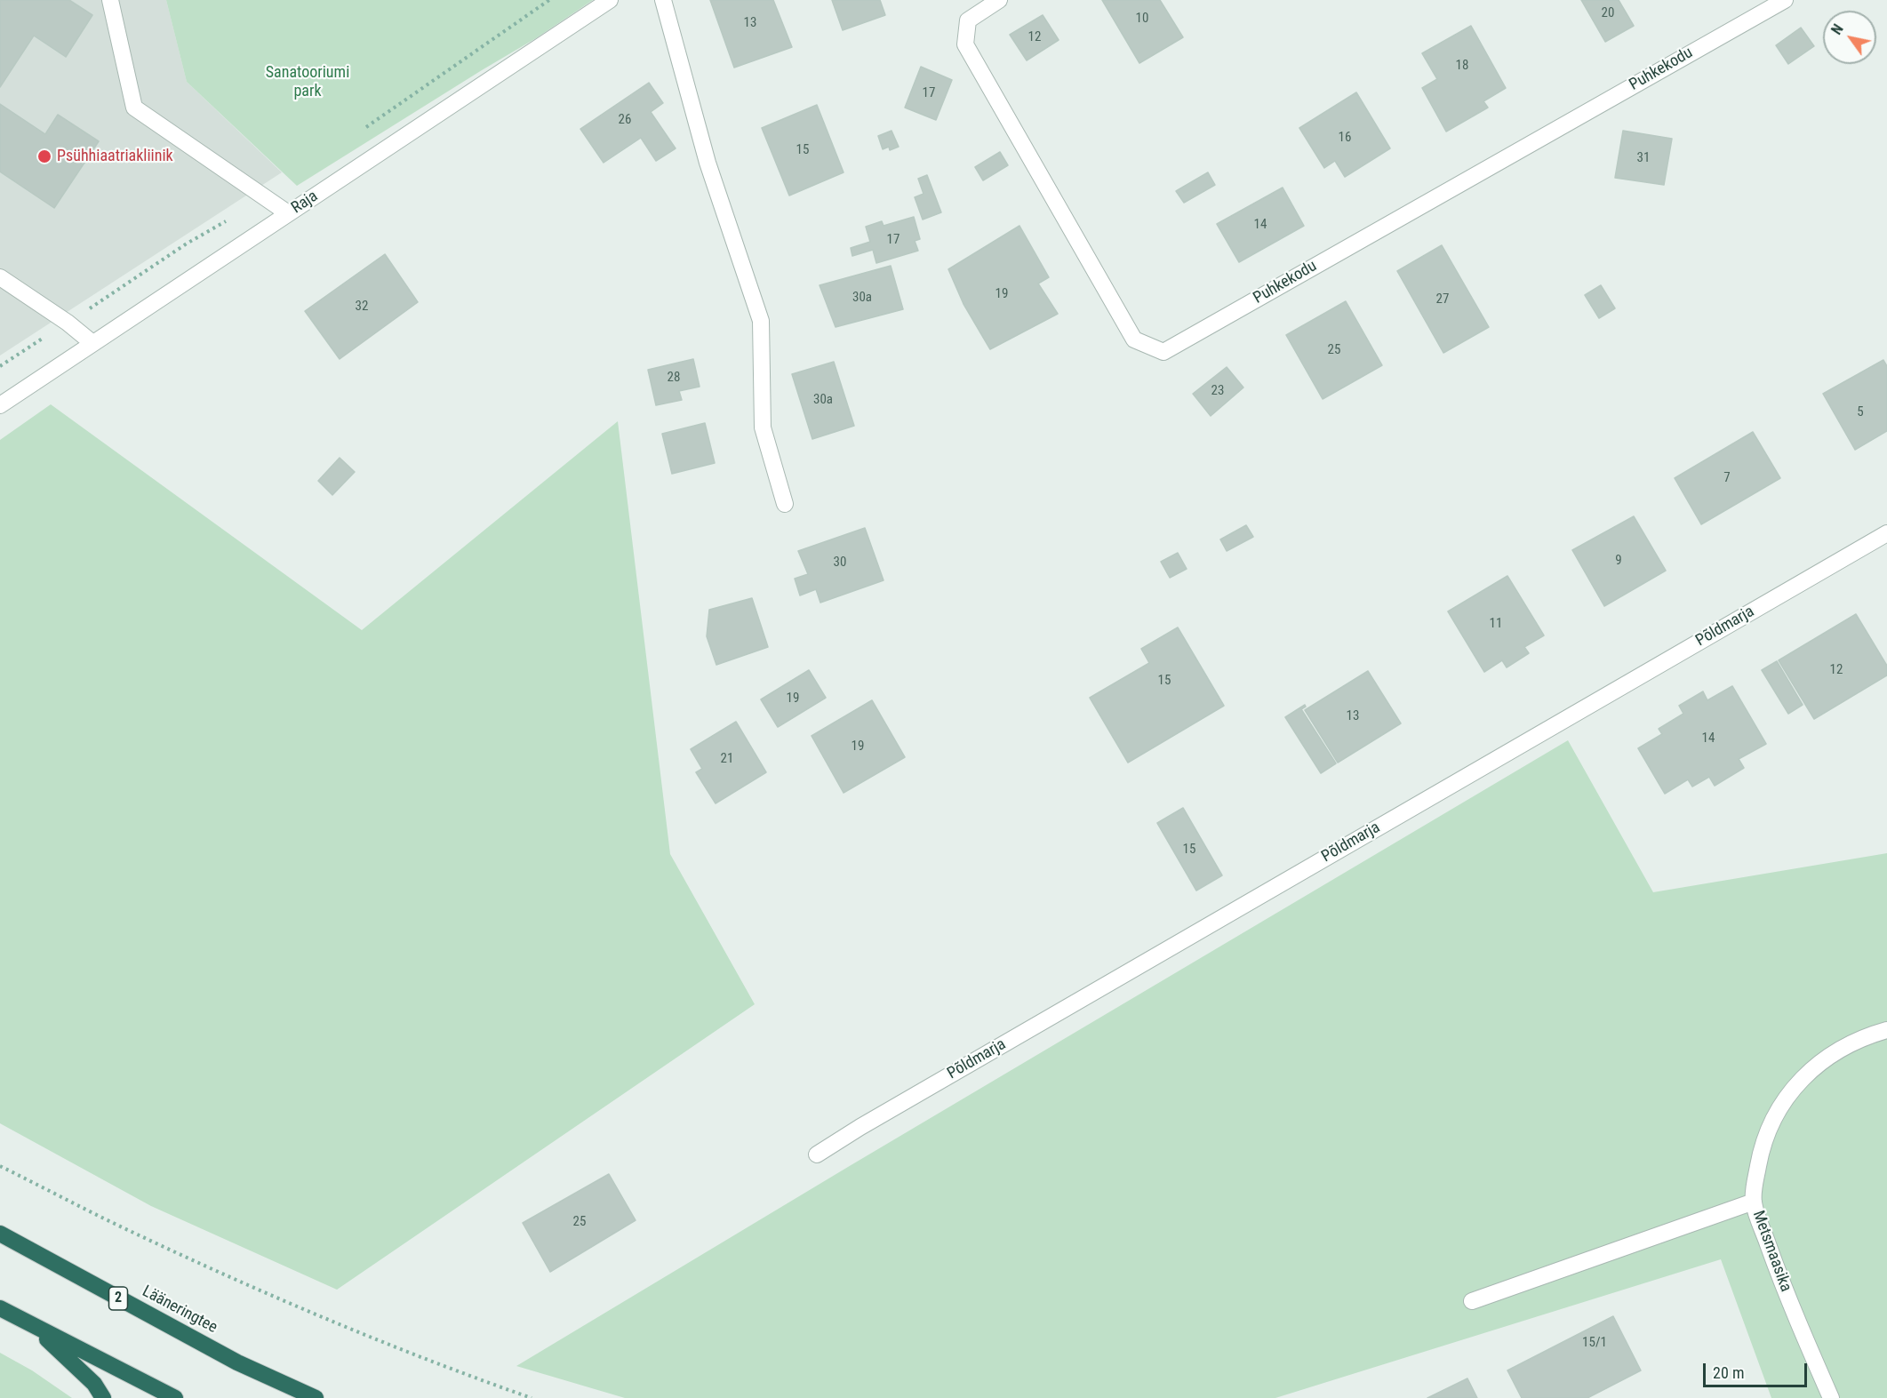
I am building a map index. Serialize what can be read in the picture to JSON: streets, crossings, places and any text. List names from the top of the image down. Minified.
{"streets":{"highway":["2","Lääneringtee"],"street":["Puhkekodu","Raja","Põldmarja","Metsmaasika"]},"parks":["Sanatooriumi park"],"places":["Psühhiaatriakliinik"],"house_numbers":["20","10","13","12","18","17","26","16","15","31","14","17","19","30a","27","32","25","28","23","30a","5","7","9","30","11","12","15","19","13","14","19","21","15","25","15/1"],"scale_bar":"20 m","north":"top left"}
